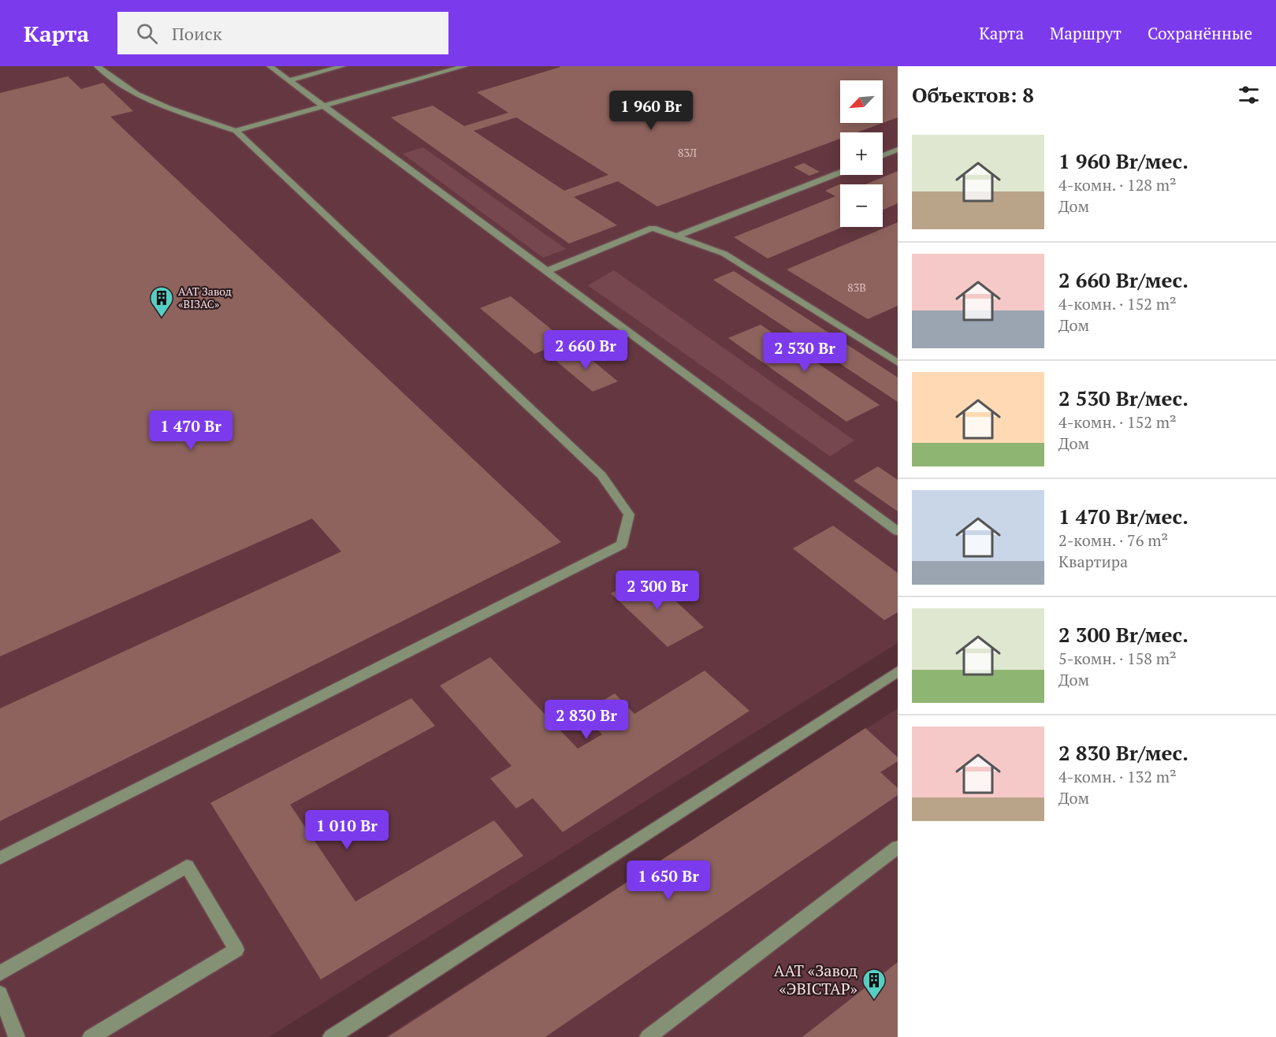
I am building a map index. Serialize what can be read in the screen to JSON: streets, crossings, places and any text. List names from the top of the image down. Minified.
{"places":{"building":["ААТ Завод «ВІЗАС»","ААТ «Завод «ЭВІСТАР»"]},"house_numbers":["83Л","83В"],"north":"bottom left","page":{"header":"Карта","search":"Поиск","nav":["Карта","Маршрут","Сохранённые"],"heading":"Объектов: 8","map_buttons":["+","−"],"price":["1 960 Br","2 660 Br","2 530 Br","1 470 Br","2 300 Br","2 830 Br","1 010 Br","1 650 Br"],"list":[{"name":"1 960 Br/мес.","note":"4-комн. · 128 m² · Дом"},{"name":"2 660 Br/мес.","note":"4-комн. · 152 m² · Дом"},{"name":"2 530 Br/мес.","note":"4-комн. · 152 m² · Дом"},{"name":"1 470 Br/мес.","note":"2-комн. · 76 m² · Квартира"},{"name":"2 300 Br/мес.","note":"5-комн. · 158 m² · Дом"},{"name":"2 830 Br/мес.","note":"4-комн. · 132 m² · Дом"}]}}
